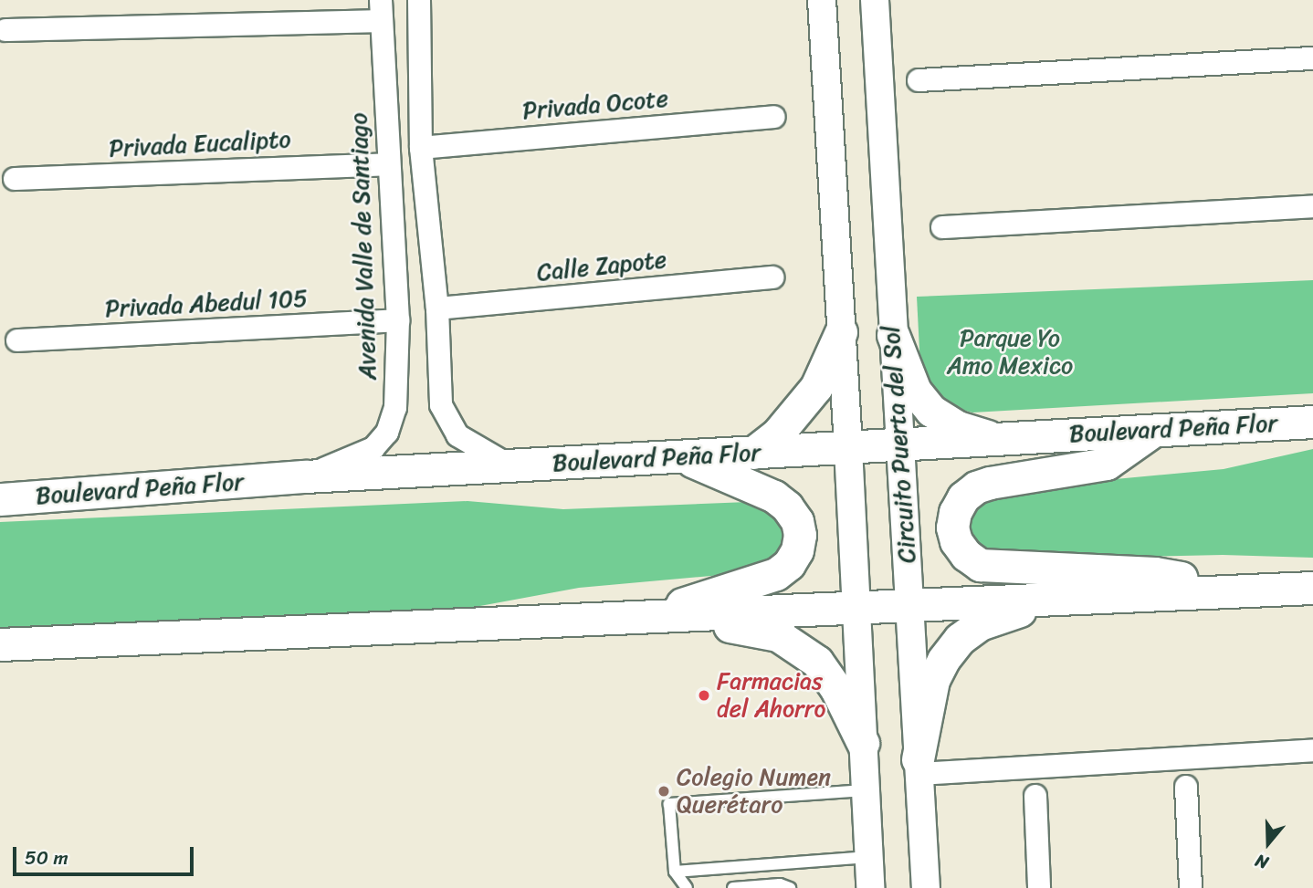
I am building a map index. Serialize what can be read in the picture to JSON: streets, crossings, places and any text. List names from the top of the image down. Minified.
{"streets":{"main road":["Boulevard Peña Flor"],"street":["Privada Ocote","Privada Eucalipto","Avenida Valle de Santiago","Calle Zapote","Privada Abedul 105","Circuito Puerta del Sol"]},"crossings":[["Privada Eucalipto","Avenida Valle de Santiago"],["Avenida Valle de Santiago","Privada Abedul 105"],["Avenida Valle de Santiago","Boulevard Peña Flor"],["Boulevard Peña Flor","Circuito Puerta del Sol"]],"parks":["Parque Yo Amo Mexico"],"places":["Farmacias del Ahorro","Colegio Numen Querétaro"],"scale_bar":"50 m","north":"bottom"}
